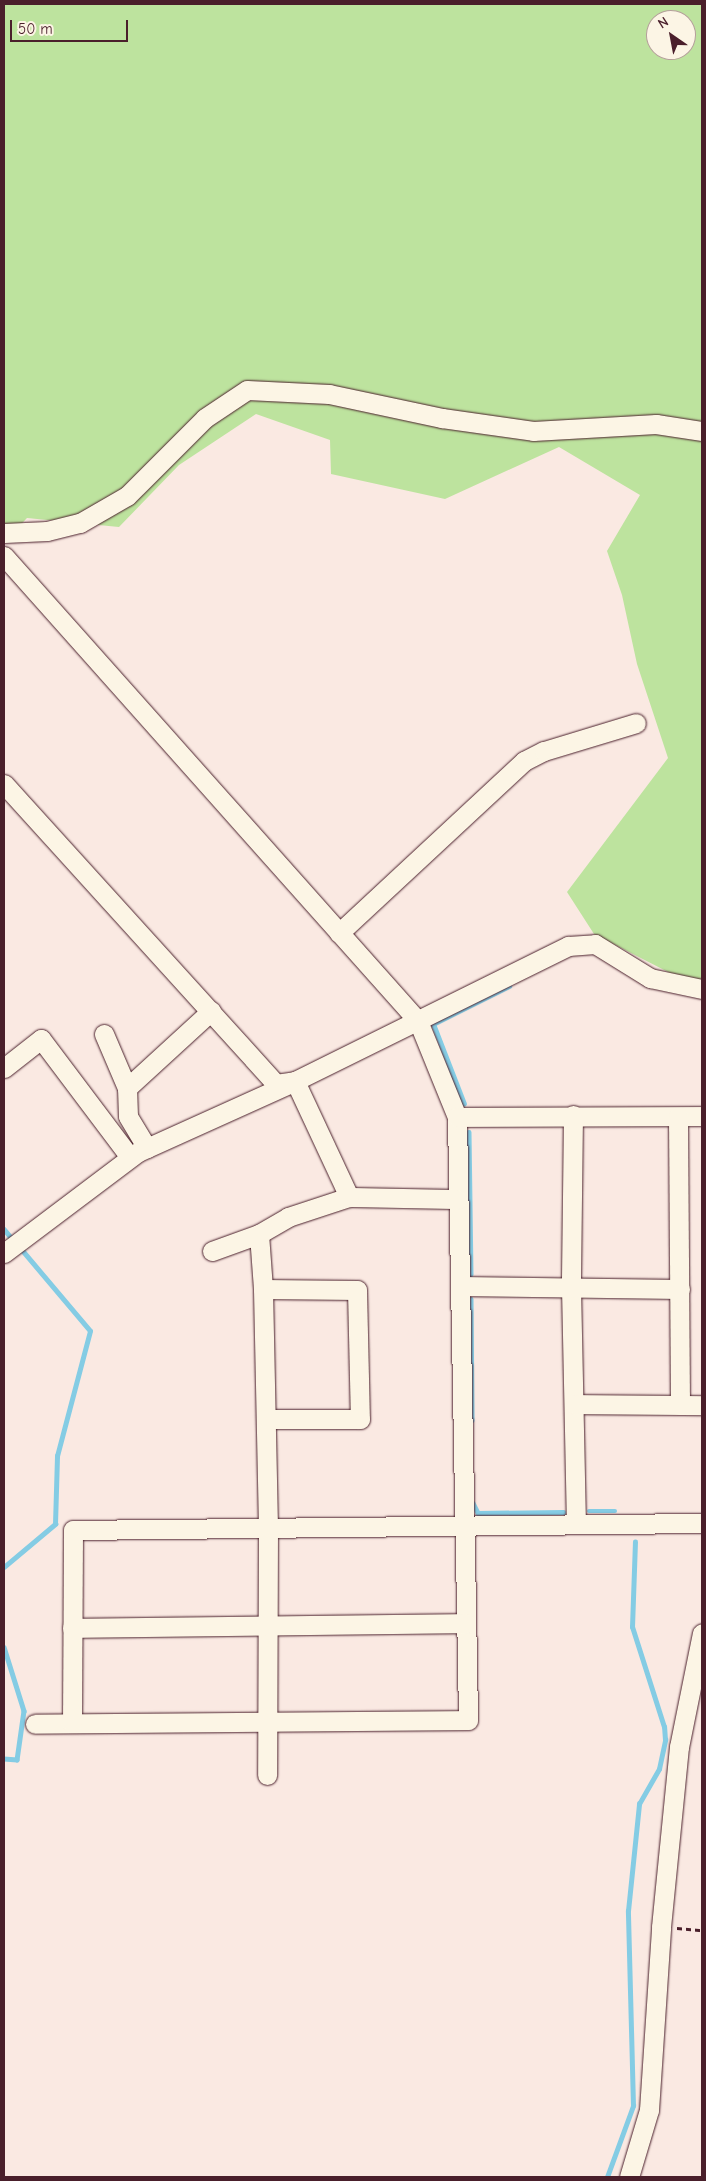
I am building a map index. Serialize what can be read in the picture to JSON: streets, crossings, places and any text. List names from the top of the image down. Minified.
{"scale_bar":"50 m","north":"top left"}
